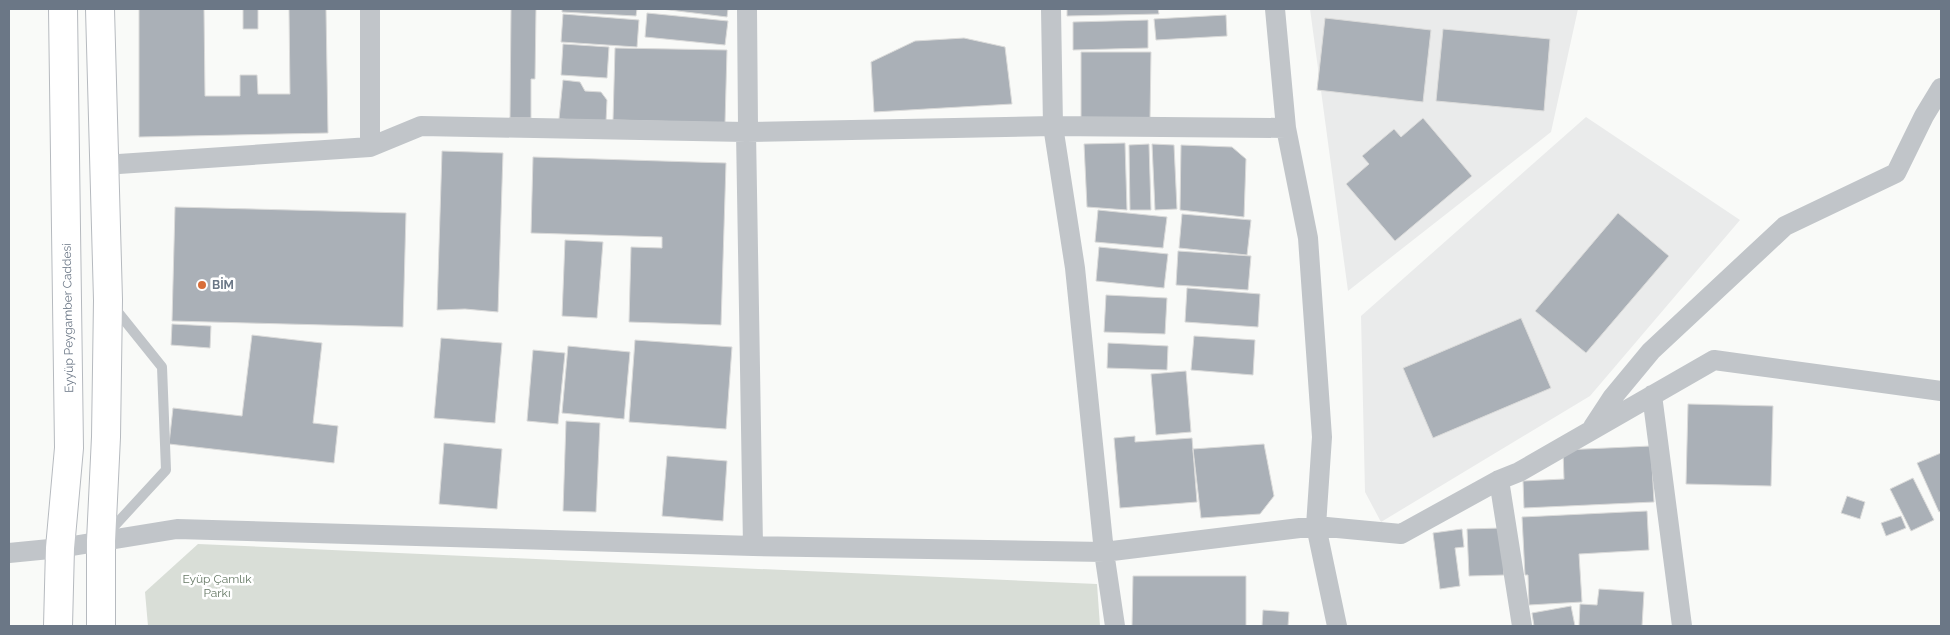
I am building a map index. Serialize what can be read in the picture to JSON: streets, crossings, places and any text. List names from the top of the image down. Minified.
{"streets":{"main road":["Eyyüp Peygamber Caddesi"]},"parks":["Eyüp Çamlık Parkı"],"places":["BİM"]}
